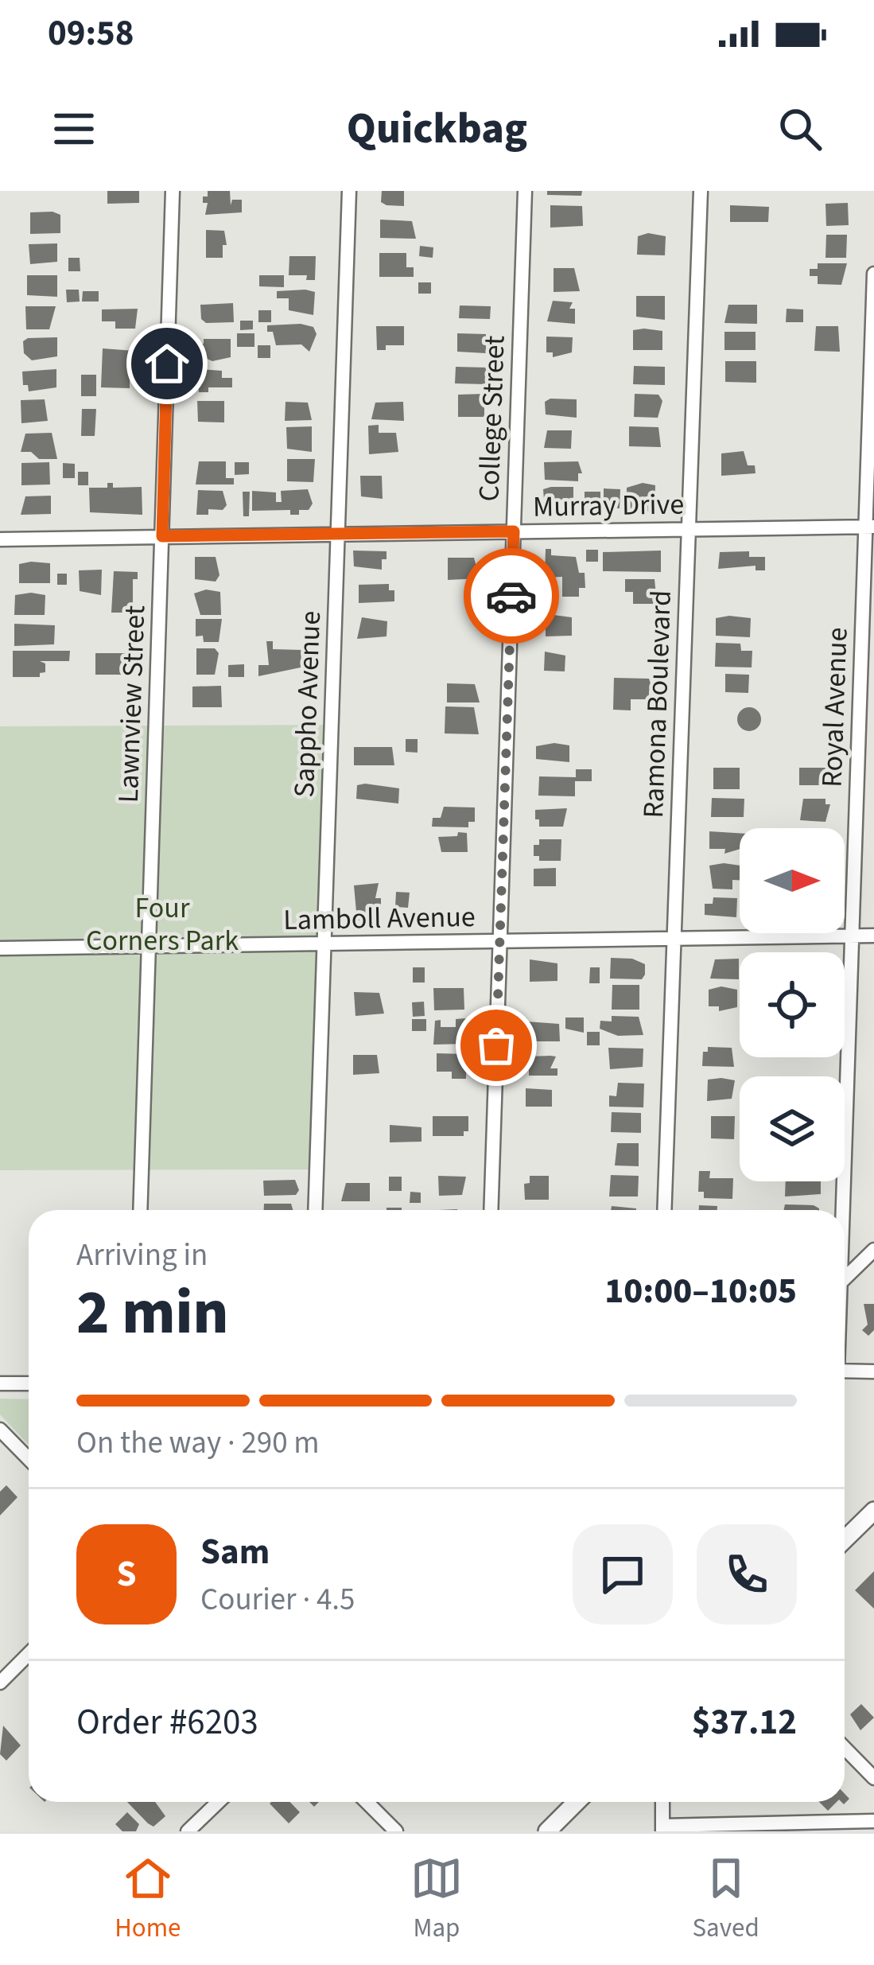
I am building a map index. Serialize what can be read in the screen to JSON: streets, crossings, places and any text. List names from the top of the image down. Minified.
{"streets":{"street":["College Street","Murray Drive","Lawnview Street","Sappho Avenue","Ramona Boulevard","Royal Avenue","Lamboll Avenue"]},"crossings":[["College Street","Murray Drive"],["College Street","Lamboll Avenue"],["Murray Drive","Lawnview Street"],["Murray Drive","Sappho Avenue"],["Murray Drive","Ramona Boulevard"],["Murray Drive","Royal Avenue"],["Lawnview Street","Lamboll Avenue"],["Sappho Avenue","Lamboll Avenue"],["Ramona Boulevard","Lamboll Avenue"],["Royal Avenue","Lamboll Avenue"]],"parks":["Four Corners Park"],"north":"right","page":{"status":"09:58","header":"Quickbag","heading":["2 min","Arriving in","10:00–10:05"],"panel":["Sam","Courier · 4.5","Order #6203","$37.12"],"bar":"On the way · 290 m","round":"S","tabs":["Home","Map","Saved"]}}
